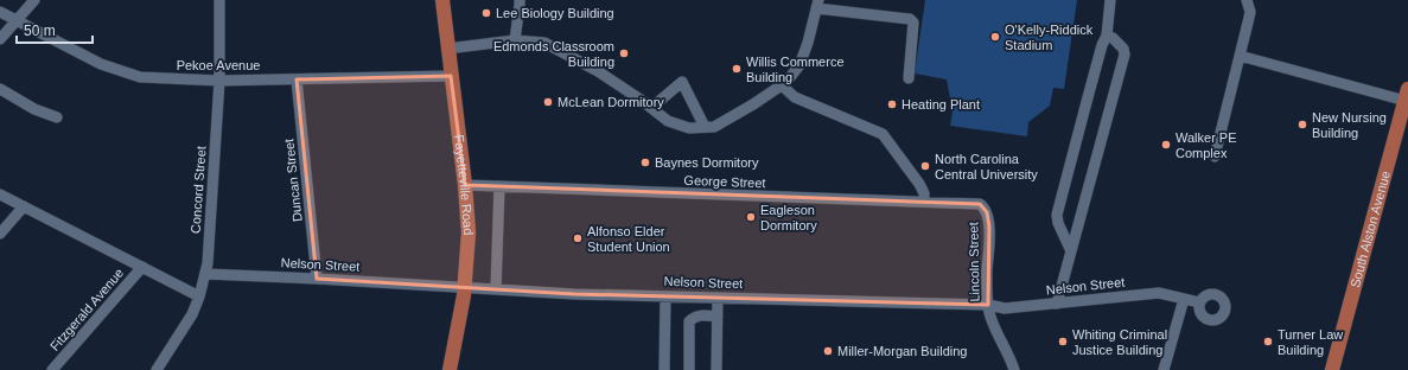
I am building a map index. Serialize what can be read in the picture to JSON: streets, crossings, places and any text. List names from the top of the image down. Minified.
{"streets":{"main road":["Fayetteville Road","South Alston Avenue"],"street":["Pekoe Avenue","Duncan Street","George Street","Concord Street","Lincoln Street","Nelson Street","Fitzgerald Avenue"]},"crossings":[["Pekoe Avenue","Duncan Street"],["Pekoe Avenue","Fayetteville Road"],["Pekoe Avenue","Concord Street"],["Duncan Street","Nelson Street"],["George Street","Fayetteville Road"],["George Street","Lincoln Street"],["Fayetteville Road","Nelson Street"],["Concord Street","Nelson Street"],["Lincoln Street","Nelson Street"]],"places":["Lee Biology Building","O'Kelly-Riddick Stadium","Edmonds Classroom Building","Willis Commerce Building","McLean Dormitory","Heating Plant","New Nursing Building","Walker PE Complex","Baynes Dormitory","North Carolina Central University","Eagleson Dormitory","Alfonso Elder Student Union","Whiting Criminal Justice Building","Turner Law Building","Miller-Morgan Building"],"scale_bar":"50 m"}
